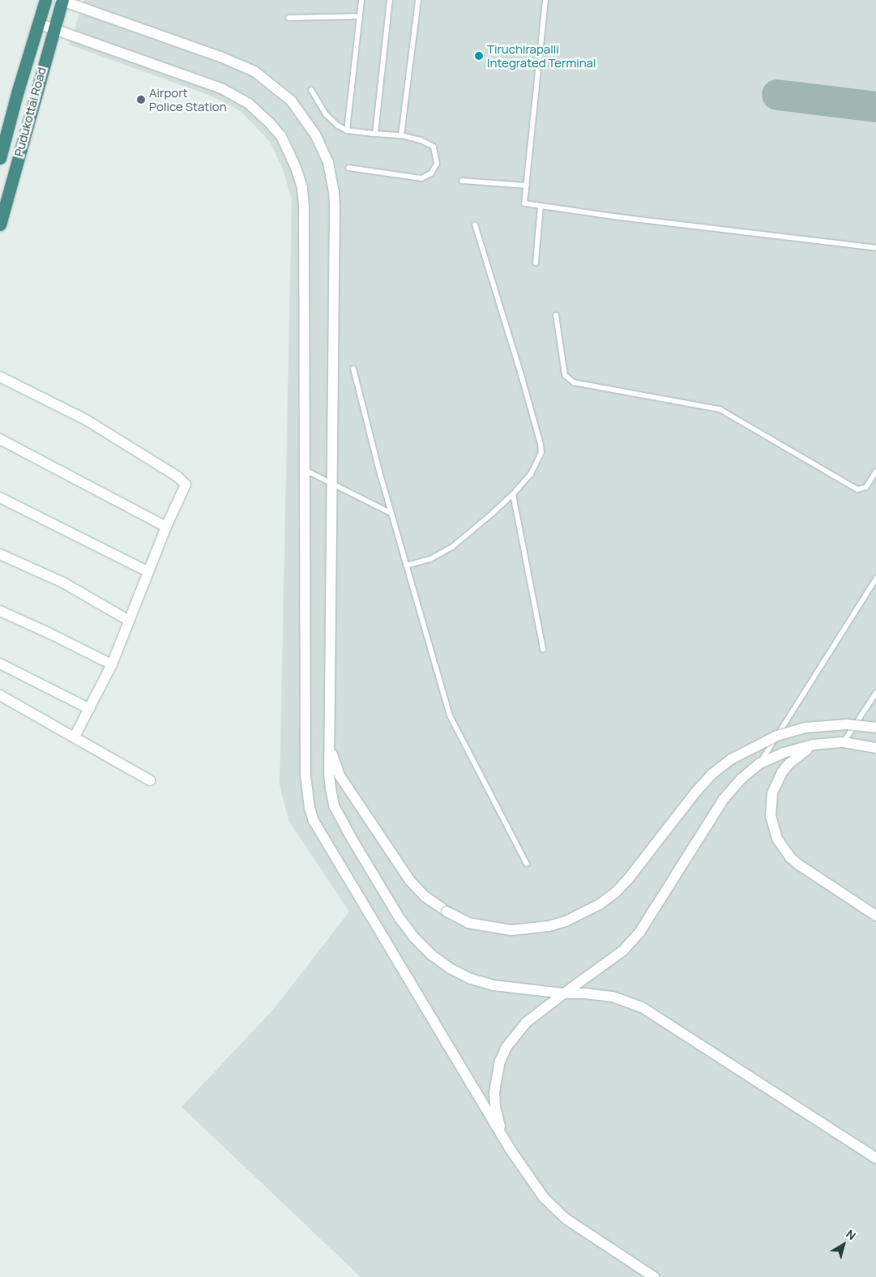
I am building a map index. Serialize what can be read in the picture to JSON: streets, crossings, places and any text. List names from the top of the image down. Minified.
{"streets":{"highway":["Pudukottai Road"]},"places":["Tiruchirapalli Integrated Terminal","Airport Police Station"],"north":"top right"}
